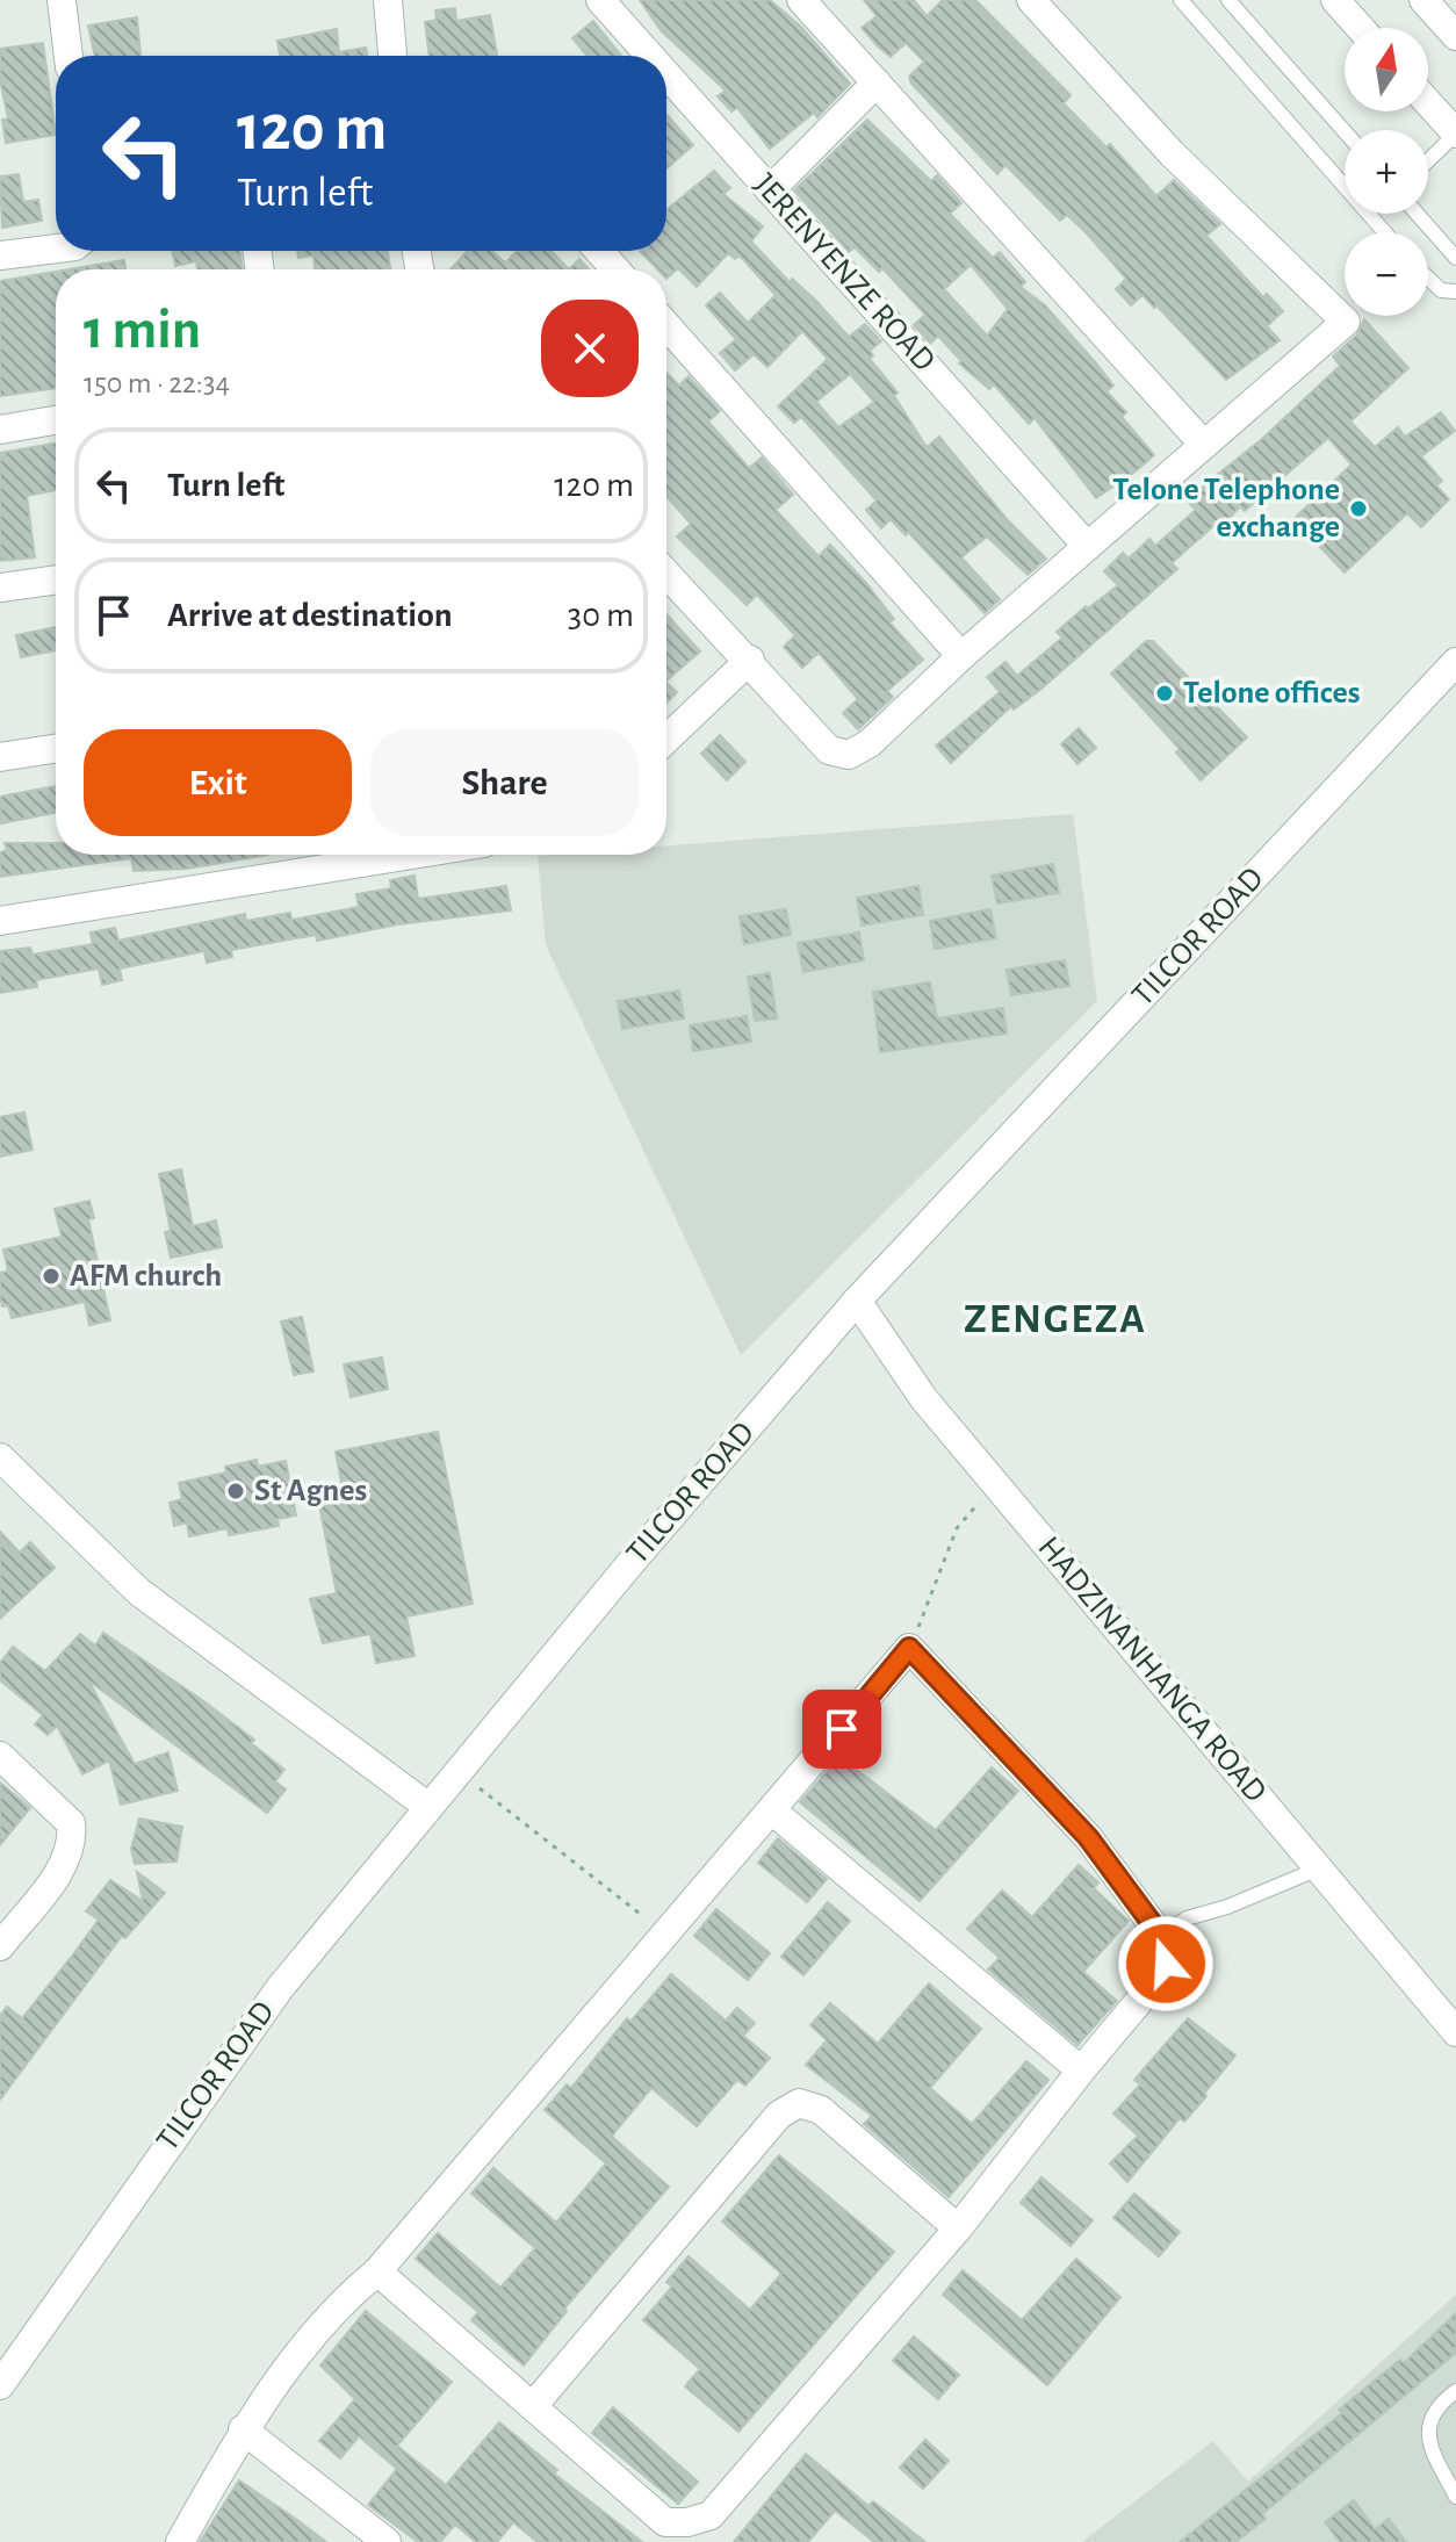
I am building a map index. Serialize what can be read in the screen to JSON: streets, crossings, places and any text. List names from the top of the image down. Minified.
{"streets":{"street":["JERENYENZE ROAD","TILCOR ROAD","HADZINANHANGA ROAD"]},"crossings":[["TILCOR ROAD","HADZINANHANGA ROAD"]],"districts":["ZENGEZA"],"places":["Telone Telephone exchange","Telone offices","AFM church","St Agnes"],"north":"top","page":{"map_buttons":["+","−"],"turn":["120 m","Turn left"],"heading":["1 min","150 m · 22:34"],"list":[{"name":"Turn left","value":"120 m"},{"name":"Arrive at destination","value":"30 m"}],"buttons":["Exit","Share"]}}
